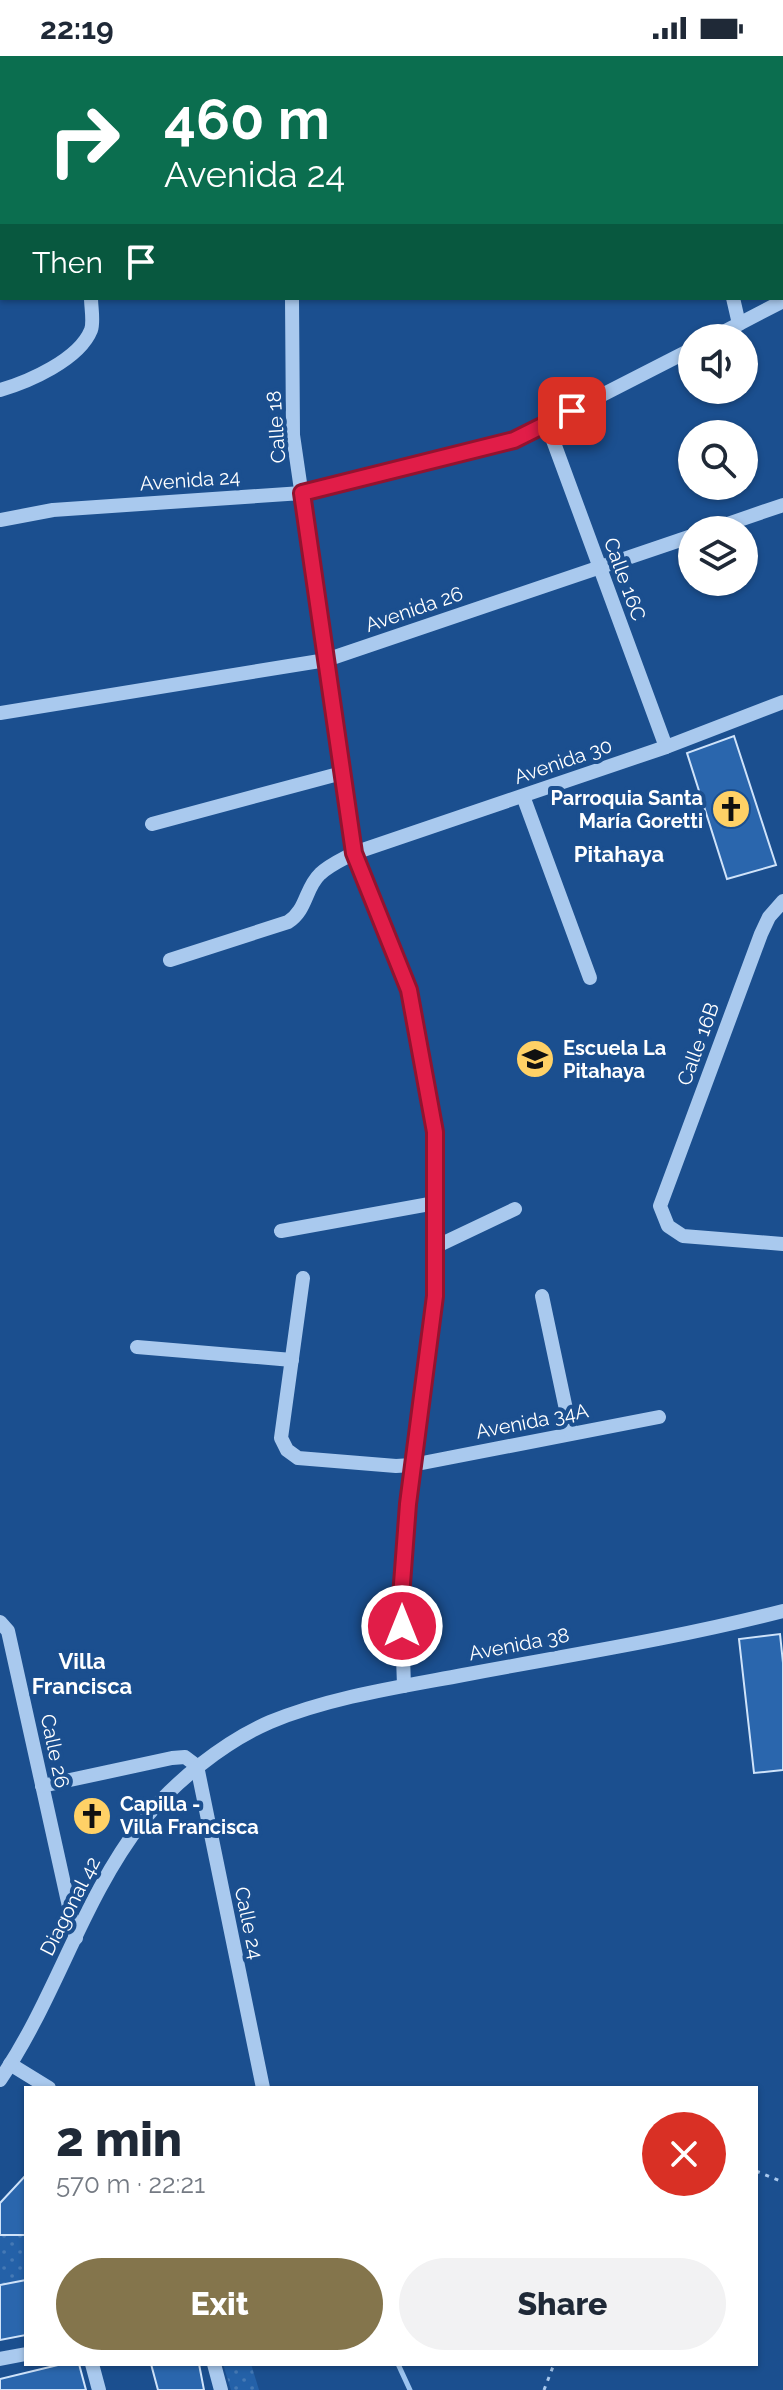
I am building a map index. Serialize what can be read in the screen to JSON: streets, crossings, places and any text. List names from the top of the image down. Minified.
{"streets":{"street":["Calle 18","Avenida 24","Calle 16C","Avenida 26","Avenida 30","Calle 16B","Avenida 34A","Avenida 38","Calle 26","Diagonal 42","Calle 24"]},"crossings":[["Calle 18","Avenida 24"],["Calle 18","Avenida 26"],["Calle 18","Avenida 30"],["Calle 18","Avenida 34A"],["Calle 18","Avenida 38"],["Avenida 24","Calle 16C"],["Calle 16C","Avenida 26"],["Calle 16C","Avenida 30"],["Avenida 38","Diagonal 42"],["Avenida 38","Calle 24"],["Calle 26","Diagonal 42"],["Diagonal 42","Calle 24"]],"districts":["Pitahaya","Villa Francisca"],"places":{"church":["Parroquia Santa María Goretti","Capilla - Villa Francisca"],"school or university":["Escuela La Pitahaya"]},"page":{"status":"22:19","turn":["460 m","Avenida 24"],"then":"Then","heading":["2 min","570 m · 22:21"],"buttons":["Exit","Share"]}}
